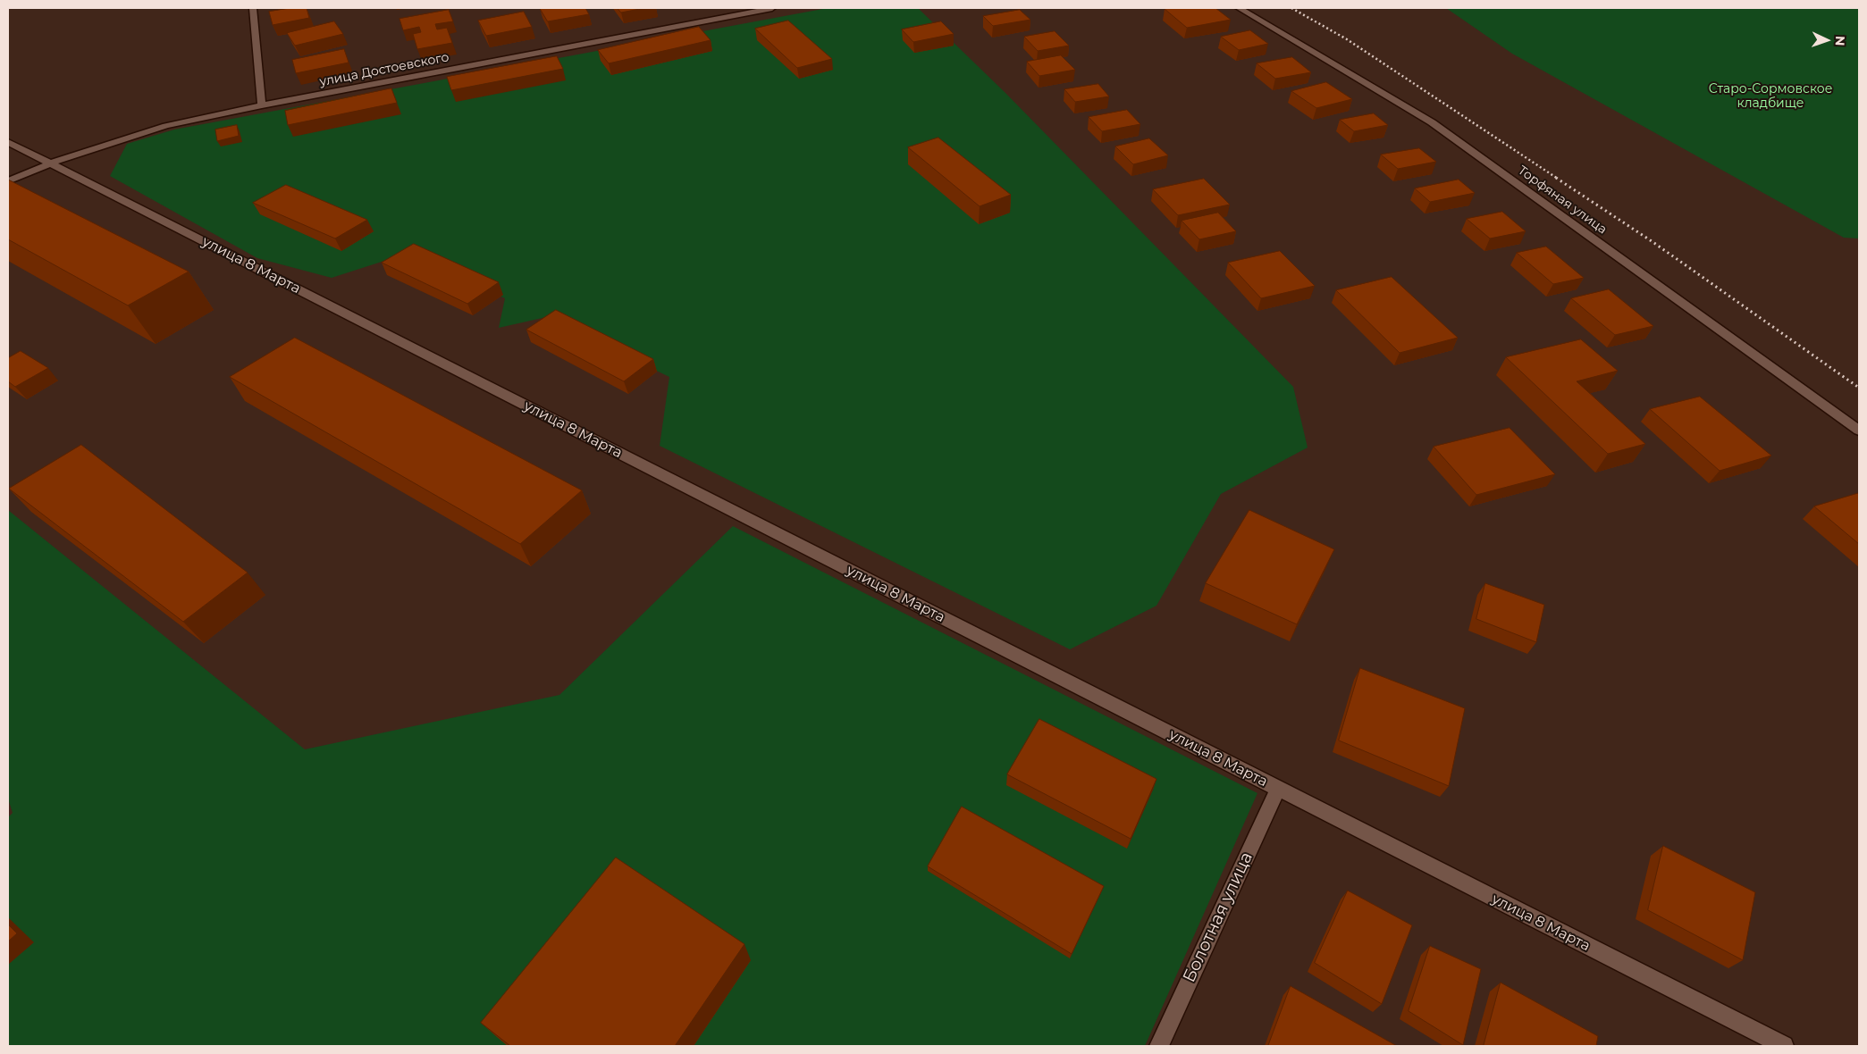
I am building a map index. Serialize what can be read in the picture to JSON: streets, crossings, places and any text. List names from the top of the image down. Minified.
{"streets":{"street":["улица Достоевского","Торфяная улица","улица 8 Марта","Болотная улица"]},"crossings":[["улица Достоевского","улица 8 Марта"],["улица 8 Марта","Болотная улица"]],"parks":["Старо-Сормовское кладбище"],"north":"right"}
